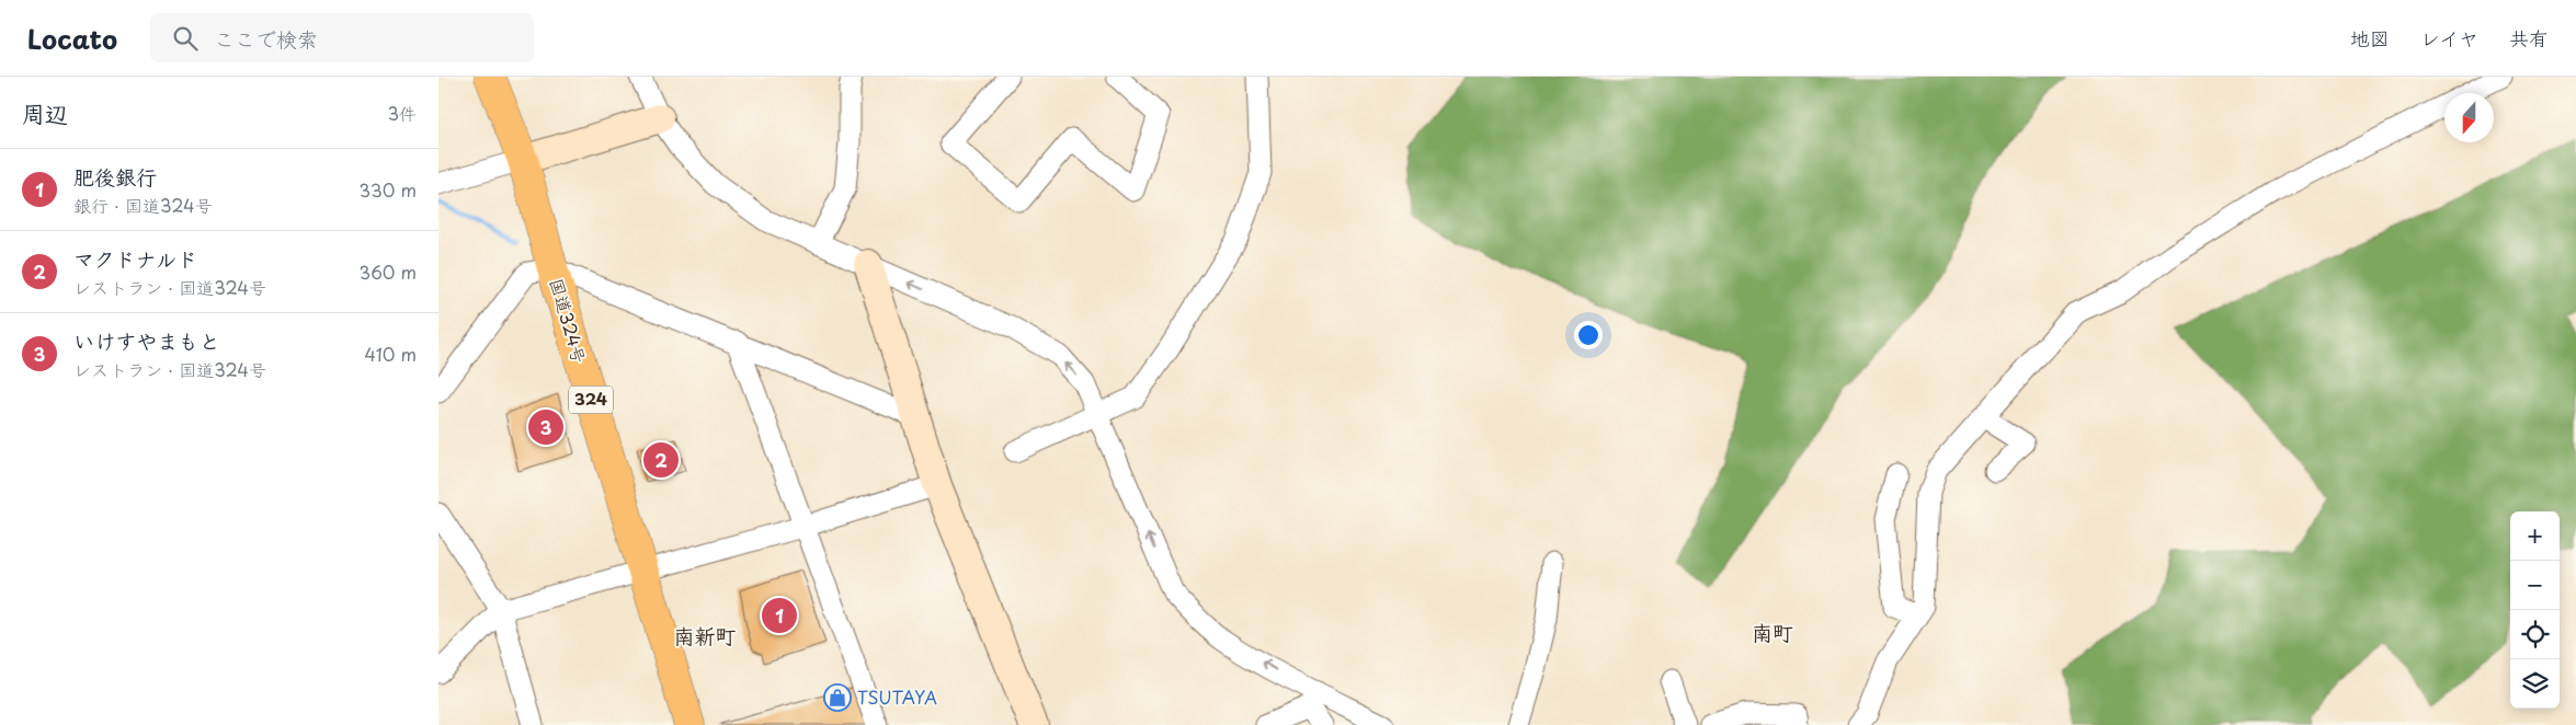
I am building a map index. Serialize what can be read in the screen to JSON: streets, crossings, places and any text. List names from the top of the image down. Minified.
{"streets":{"highway":["国道324号","324"]},"districts":["南町","南新町"],"places":{"shop":["TSUTAYA"]},"north":"bottom","page":{"header":"Locato","search":"ここで検索","nav":["地図","レイヤ","共有"],"heading":["周辺","3件"],"list":[{"mark":"1","name":"肥後銀行","note":"銀行 · 国道324号","value":"330 m"},{"mark":"2","name":"マクドナルド","note":"レストラン · 国道324号","value":"360 m"},{"mark":"3","name":"いけすやまもと","note":"レストラン · 国道324号","value":"410 m"}],"pins":["3","2","1"],"map_buttons":["+","−"]}}
